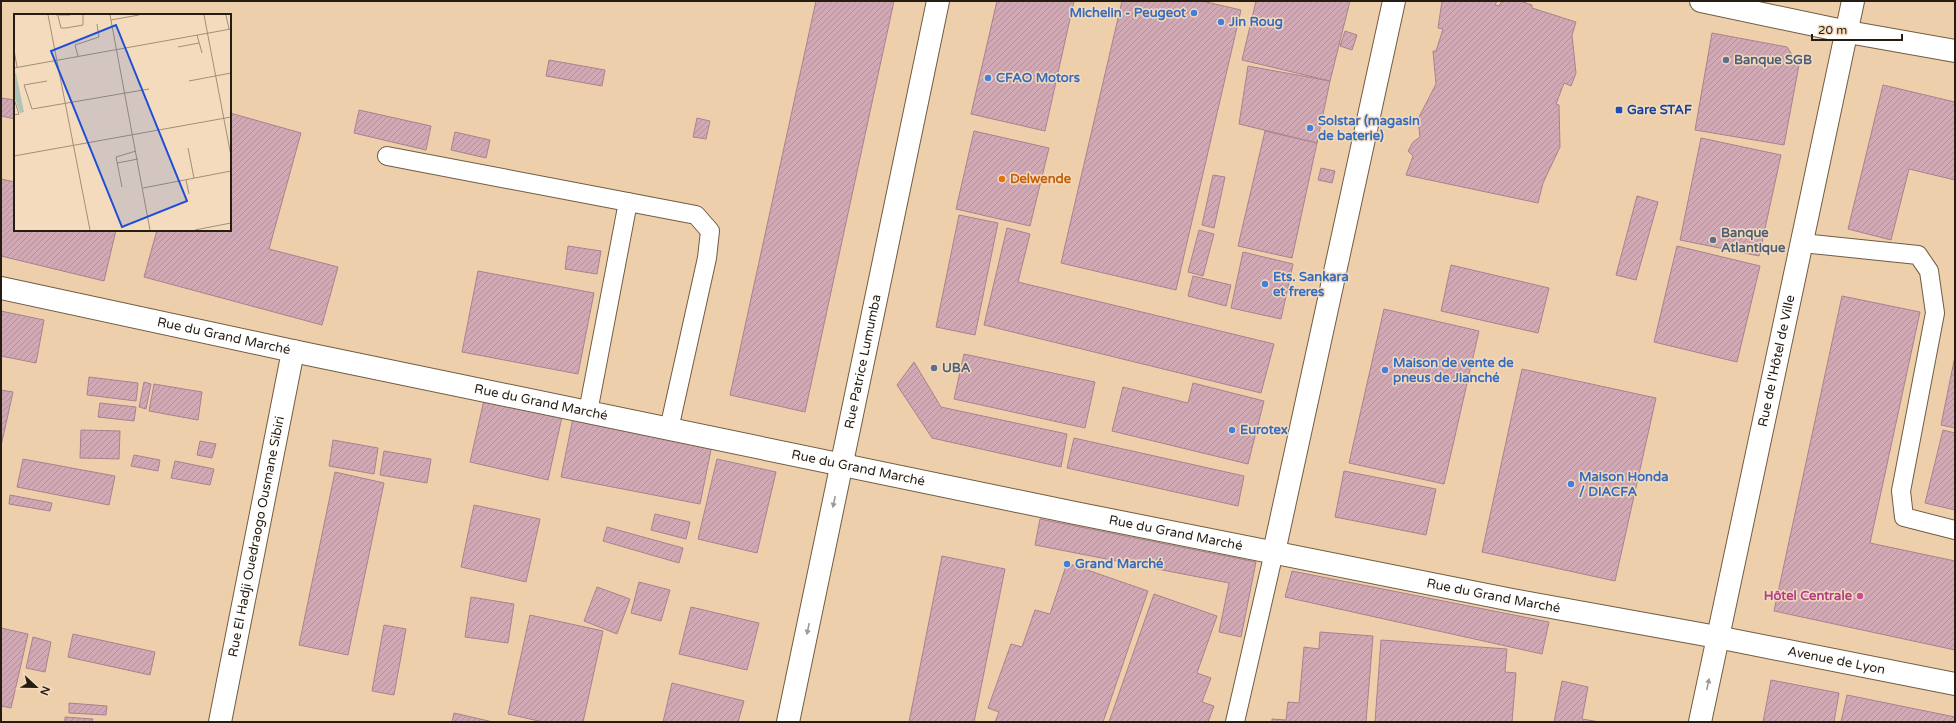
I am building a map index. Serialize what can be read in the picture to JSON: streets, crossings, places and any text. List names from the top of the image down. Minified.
{"streets":{"street":["Rue du Grand Marché","Rue Patrice Lumumba","Rue de l'Hôtel de Ville","Rue El Hadji Ouedraogo Ousmane Sibiri","Avenue de Lyon"]},"crossings":[["Rue du Grand Marché","Rue Patrice Lumumba"],["Rue du Grand Marché","Rue de l'Hôtel de Ville"],["Rue du Grand Marché","Rue El Hadji Ouedraogo Ousmane Sibiri"],["Rue du Grand Marché","Avenue de Lyon"],["Rue de l'Hôtel de Ville","Avenue de Lyon"]],"one_way":["Rue Patrice Lumumba"],"places":{"other":["Michelin - Peugeot","Jin Roug","Banque SGB","CFAO Motors","Solstar (magasin de baterie)","Delwende","Banque Atlantique","Ets. Sankara et freres","UBA","Maison de vente de pneus de Jianché","Eurotex","Maison Honda / DIACFA","Grand Marché","Hôtel Centrale"],"transit":["Gare STAF"]},"scale_bar":"20 m","north":"right"}
